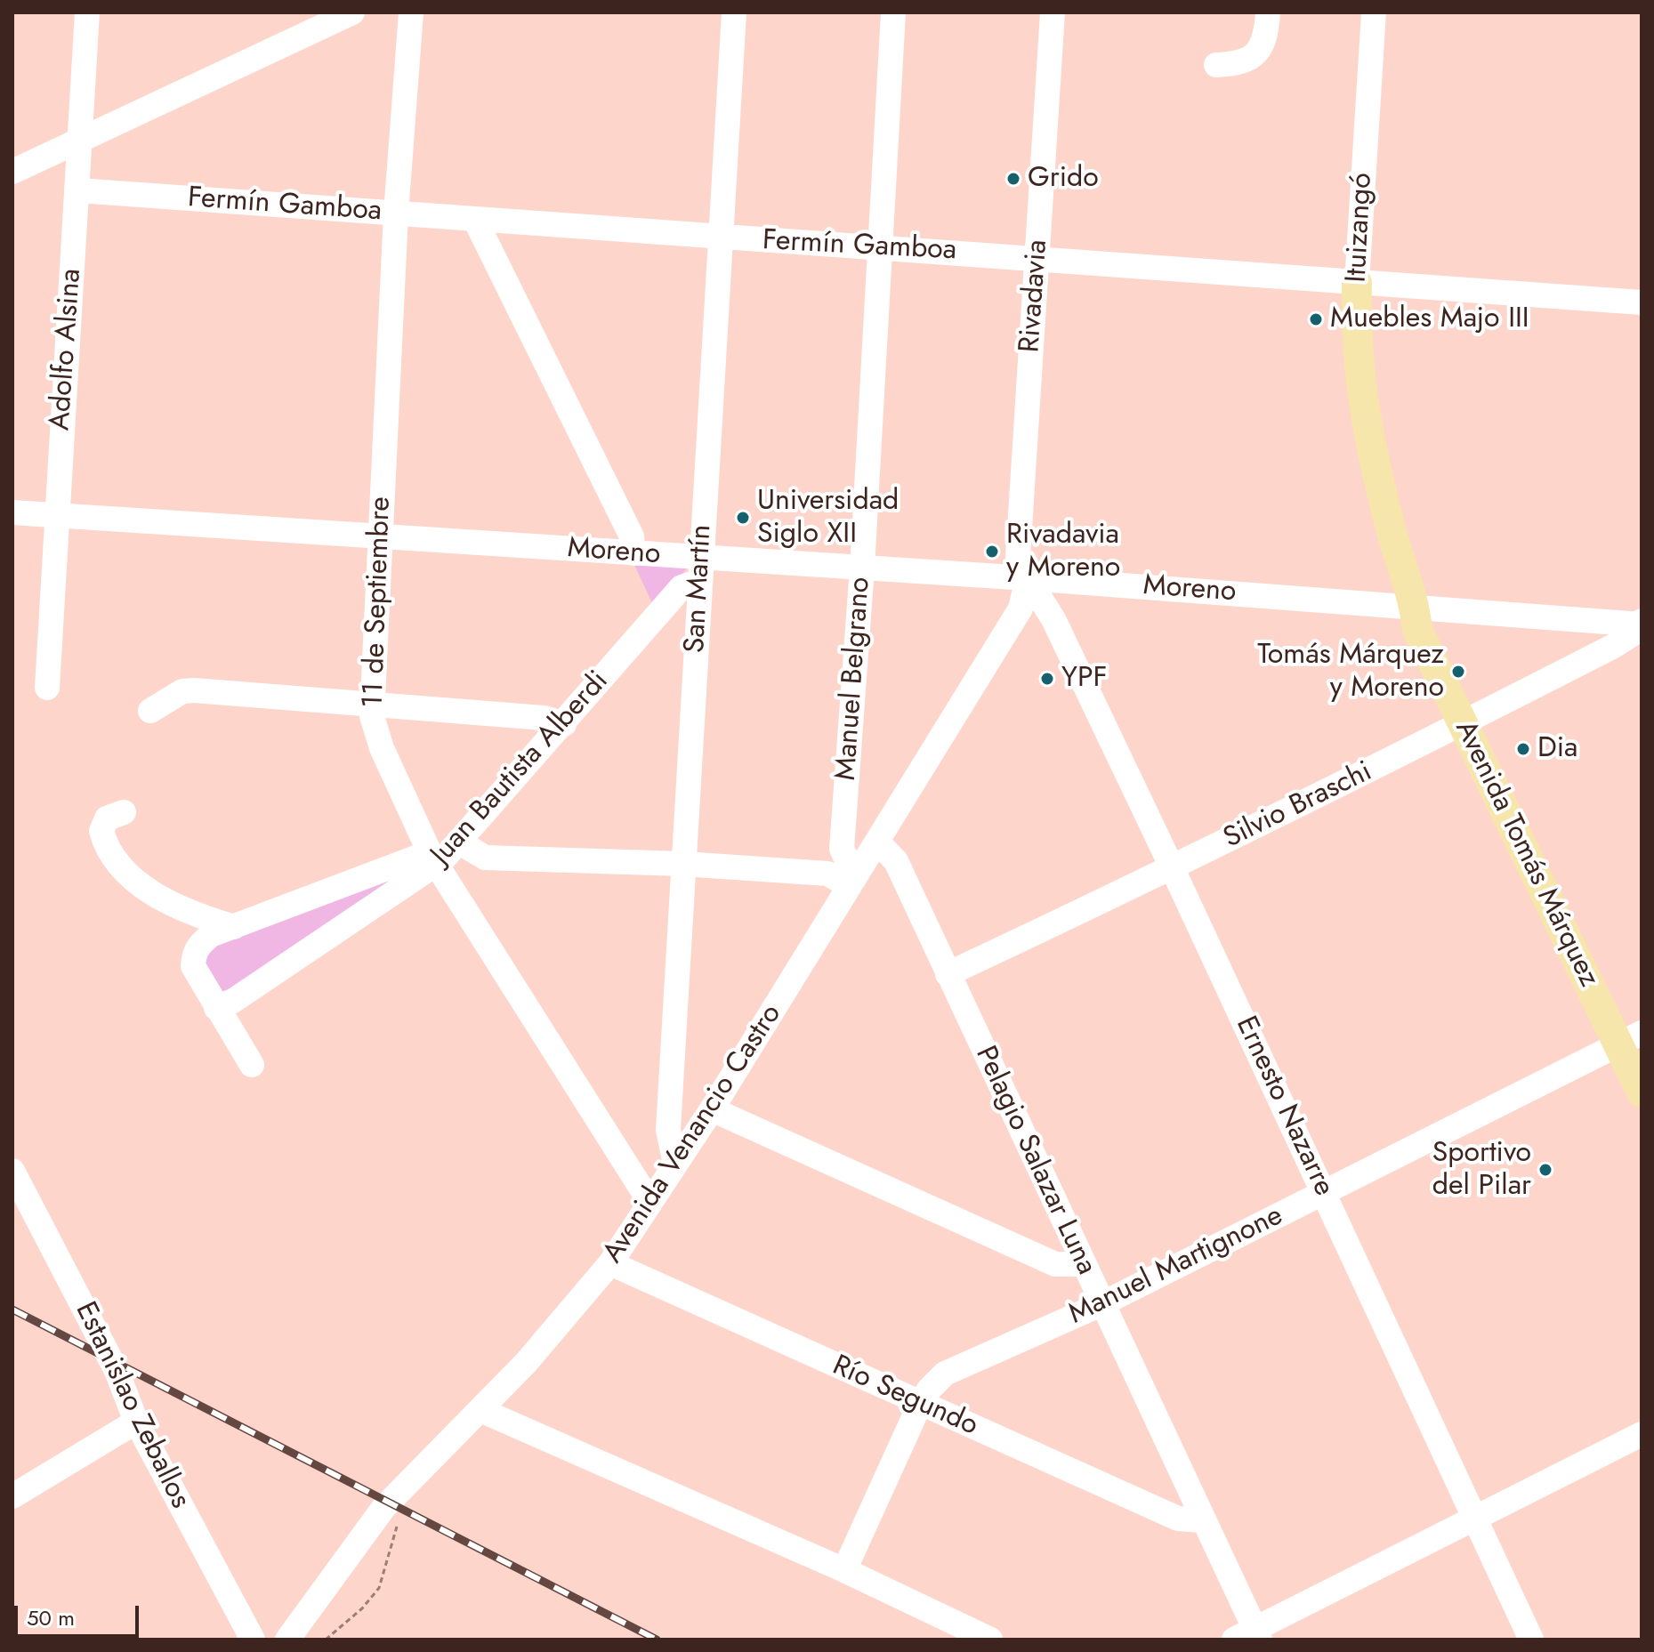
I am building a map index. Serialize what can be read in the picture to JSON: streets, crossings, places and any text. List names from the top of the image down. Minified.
{"streets":{"main road":["Ituizangó","Avenida Tomás Márquez"],"street":["Fermín Gamboa","Rivadavia","Adolfo Alsina","Moreno","San Martín","11 de Septiembre","Manuel Belgrano","Juan Bautista Alberdi","Silvio Braschi","Ernesto Nazarre","Avenida Venancio Castro","Pelagio Salazar Luna","Manuel Martignone","Río Segundo","Estanislao Zeballos"]},"crossings":[["Fermín Gamboa","Ituizangó"],["Fermín Gamboa","Rivadavia"],["Fermín Gamboa","Adolfo Alsina"],["Fermín Gamboa","San Martín"],["Fermín Gamboa","11 de Septiembre"],["Fermín Gamboa","Manuel Belgrano"],["Ituizangó","Moreno"],["Ituizangó","Avenida Tomás Márquez"],["Rivadavia","Moreno"],["Rivadavia","Ernesto Nazarre"],["Rivadavia","Avenida Venancio Castro"],["Adolfo Alsina","Moreno"],["Moreno","San Martín"],["Moreno","11 de Septiembre"],["Moreno","Manuel Belgrano"],["Moreno","Juan Bautista Alberdi"],["Moreno","Silvio Braschi"],["Moreno","Avenida Tomás Márquez"],["Moreno","Ernesto Nazarre"],["Moreno","Avenida Venancio Castro"],["San Martín","Juan Bautista Alberdi"],["San Martín","Avenida Venancio Castro"],["11 de Septiembre","Juan Bautista Alberdi"],["11 de Septiembre","Avenida Venancio Castro"],["Manuel Belgrano","Avenida Venancio Castro"],["Silvio Braschi","Avenida Tomás Márquez"],["Silvio Braschi","Ernesto Nazarre"],["Silvio Braschi","Pelagio Salazar Luna"],["Avenida Tomás Márquez","Manuel Martignone"],["Ernesto Nazarre","Avenida Venancio Castro"],["Ernesto Nazarre","Manuel Martignone"],["Avenida Venancio Castro","Pelagio Salazar Luna"],["Avenida Venancio Castro","Río Segundo"],["Pelagio Salazar Luna","Manuel Martignone"],["Pelagio Salazar Luna","Río Segundo"],["Manuel Martignone","Río Segundo"]],"places":["Grido","Muebles Majo III","Universidad Siglo XII","Rivadavia y Moreno","Tomás Márquez y Moreno","YPF","Dia","Sportivo del Pilar"],"scale_bar":"50 m"}
